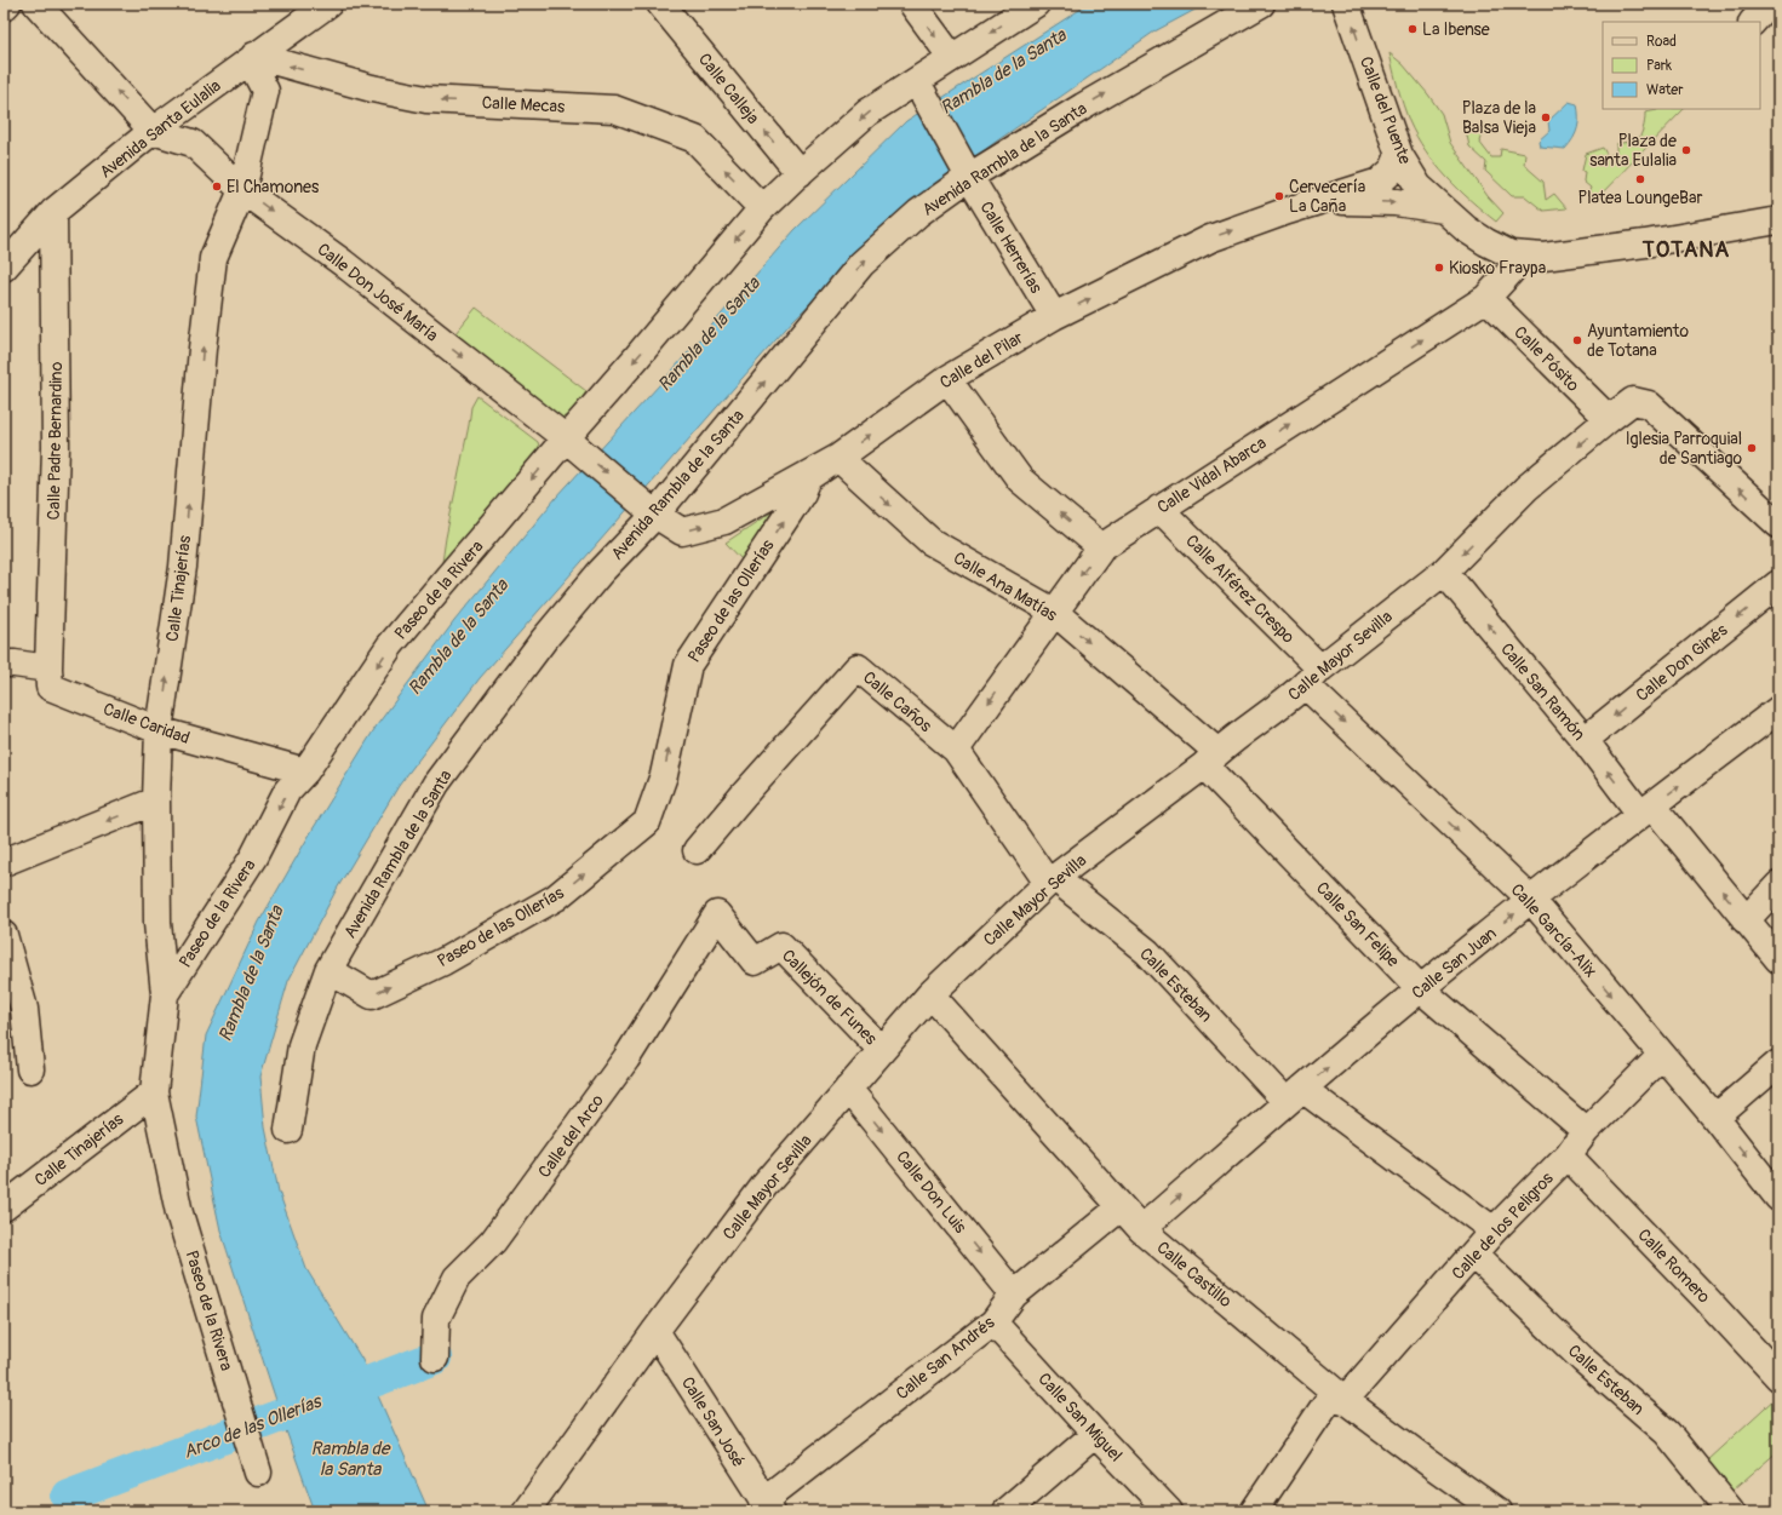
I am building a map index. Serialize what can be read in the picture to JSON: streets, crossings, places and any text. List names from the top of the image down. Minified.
{"streets":{"street":["Calle Calleja","Calle Mecas","Calle del Puente","Avenida Santa Eulalia","Avenida Rambla de la Santa","Calle Herrerías","Calle Don José María","Calle Pósito","Calle del Pilar","Calle Padre Bernardino","Calle Vidal Abarca","Calle Ana Matías","Calle Tinajerías","Calle Alférez Crespo","Paseo de la Rivera","Paseo de las Ollerías","Calle Mayor Sevilla","Calle Don Ginés","Calle San Ramón","Calle Caños","Calle Caridad","Calle San Felipe","Calle García-Alix","Calle San Juan","Calle Esteban","Callejón de Funes","Calle del Arco","Calle Don Luis","Calle de los Peligros","Calle Romero","Calle Castillo","Calle San Andrés","Calle San Miguel","Calle San José"]},"crossings":[["Calle Mecas","Avenida Santa Eulalia"],["Calle Mecas","Calle Tinajerías"],["Calle del Puente","Calle del Pilar"],["Calle del Puente","Calle Vidal Abarca"],["Avenida Santa Eulalia","Calle Padre Bernardino"],["Avenida Santa Eulalia","Calle Tinajerías"],["Avenida Rambla de la Santa","Calle Herrerías"],["Avenida Rambla de la Santa","Calle Don José María"],["Avenida Rambla de la Santa","Calle del Pilar"],["Avenida Rambla de la Santa","Paseo de las Ollerías"],["Calle Herrerías","Calle del Pilar"],["Calle Don José María","Calle del Pilar"],["Calle Don José María","Calle Tinajerías"],["Calle Don José María","Paseo de la Rivera"],["Calle Pósito","Calle Vidal Abarca"],["Calle Pósito","Calle Mayor Sevilla"],["Calle del Pilar","Calle Ana Matías"],["Calle del Pilar","Paseo de las Ollerías"],["Calle Padre Bernardino","Calle Caridad"],["Calle Vidal Abarca","Calle Ana Matías"],["Calle Vidal Abarca","Calle Alférez Crespo"],["Calle Vidal Abarca","Calle Caños"],["Calle Ana Matías","Paseo de las Ollerías"],["Calle Ana Matías","Calle Mayor Sevilla"],["Calle Ana Matías","Calle San Felipe"],["Calle Tinajerías","Paseo de la Rivera"],["Calle Tinajerías","Calle Caridad"],["Calle Alférez Crespo","Calle Mayor Sevilla"],["Calle Alférez Crespo","Calle García-Alix"],["Paseo de la Rivera","Calle Caridad"],["Calle Mayor Sevilla","Calle San Ramón"],["Calle Mayor Sevilla","Calle Caños"],["Calle Mayor Sevilla","Calle San Felipe"],["Calle Mayor Sevilla","Calle García-Alix"],["Calle Mayor Sevilla","Calle Esteban"],["Calle Mayor Sevilla","Callejón de Funes"],["Calle Mayor Sevilla","Calle Don Luis"],["Calle Mayor Sevilla","Calle Castillo"],["Calle Mayor Sevilla","Calle San José"],["Calle Don Ginés","Calle San Ramón"],["Calle San Ramón","Calle San Juan"],["Calle Caños","Calle Esteban"],["Calle San Felipe","Calle San Juan"],["Calle San Felipe","Calle de los Peligros"],["Calle García-Alix","Calle San Juan"],["Calle García-Alix","Calle de los Peligros"],["Calle San Juan","Calle Esteban"],["Calle San Juan","Calle Castillo"],["Calle Esteban","Calle de los Peligros"],["Callejón de Funes","Calle del Arco"],["Calle Don Luis","Calle San Andrés"],["Calle de los Peligros","Calle Romero"],["Calle de los Peligros","Calle Castillo"],["Calle Castillo","Calle San Andrés"],["Calle San Andrés","Calle San Miguel"],["Calle San Andrés","Calle San José"]],"one_way":["Calle Calleja","Calle Mecas","Calle Don José María","Calle del Pilar","Calle Tinajerías","Paseo de la Rivera","Paseo de las Ollerías","Calle Don Ginés","Calle San Ramón","Calle García-Alix","Calle San Juan","Calle Don Luis"],"districts":["TOTANA"],"water":["Rambla de la Santa","Arco de las Ollerías"],"places":["La Ibense","Plaza de la Balsa Vieja","Plaza de santa Eulalia","Platea LoungeBar","El Chamones","Cervecería La Caña","Kiosko Fraypa","Ayuntamiento de Totana","Iglesia Parroquial de Santiago"],"legend":["Road","Park","Water"]}
